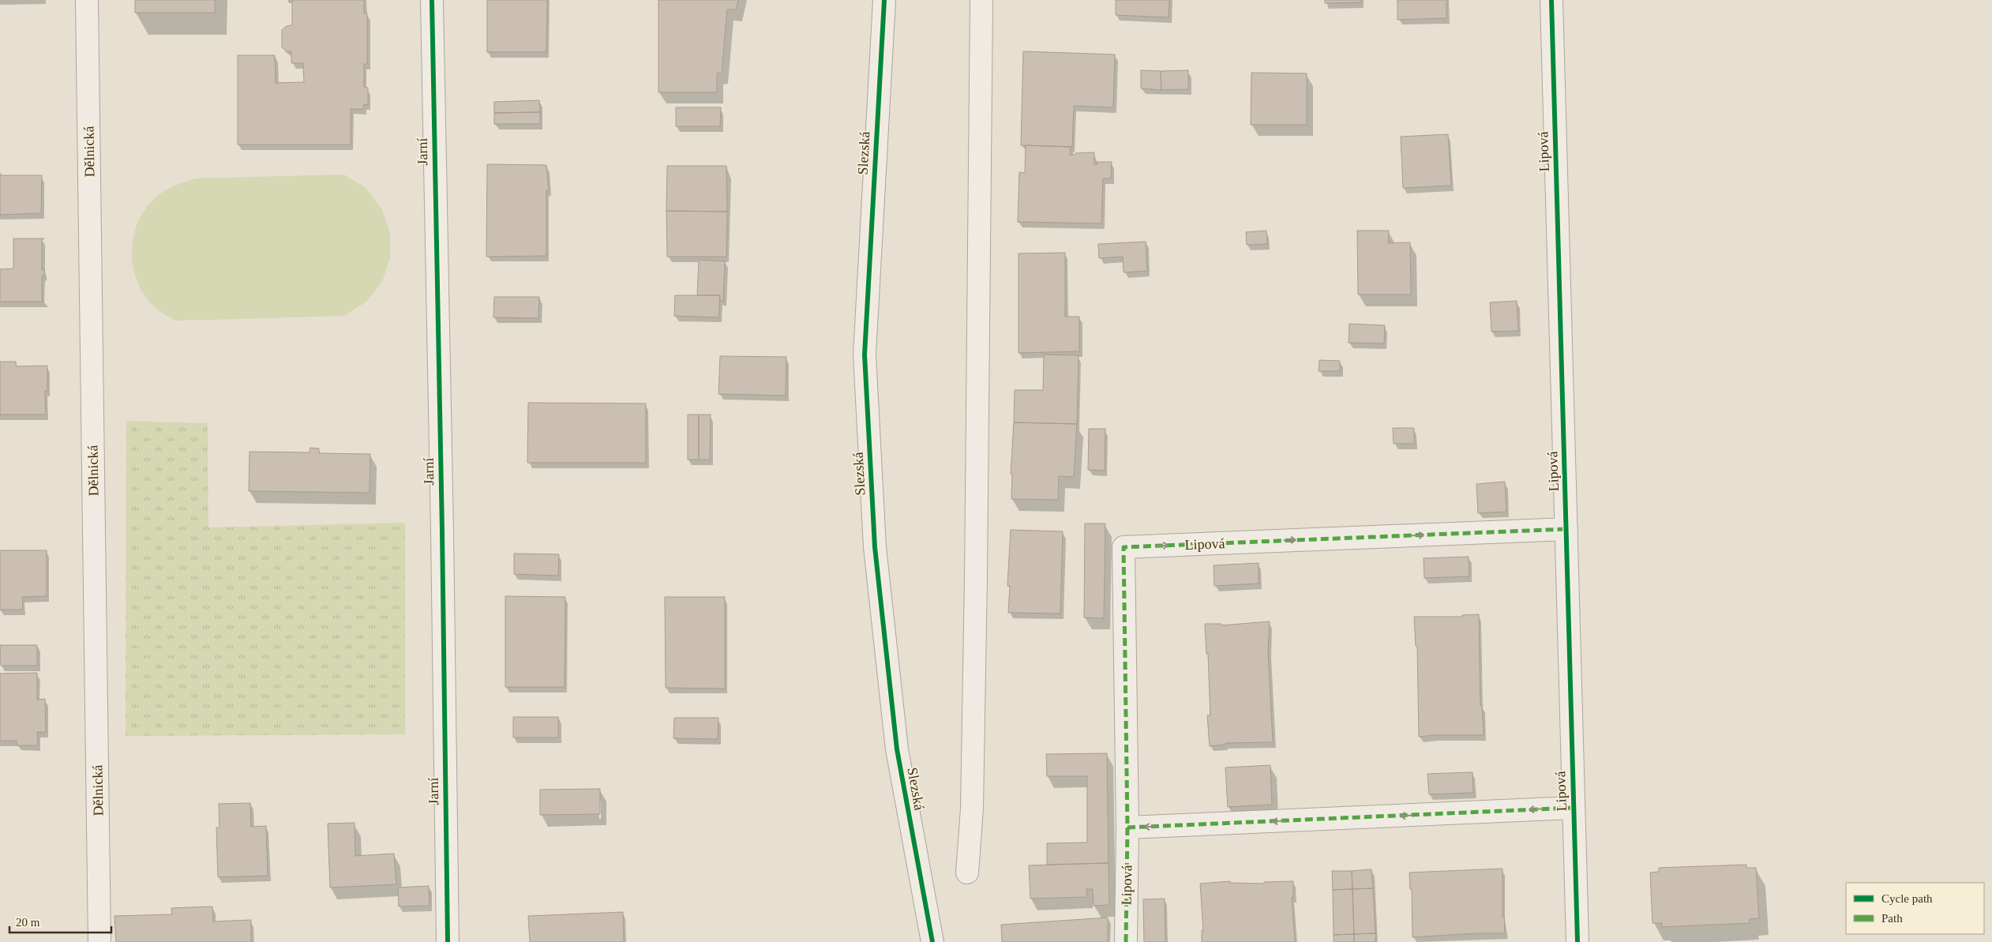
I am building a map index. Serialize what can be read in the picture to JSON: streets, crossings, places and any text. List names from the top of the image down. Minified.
{"streets":{"street":["Dělnická","Jarní","Lipová","Slezská"]},"legend":["Cycle path","Path"],"scale_bar":"20 m"}
